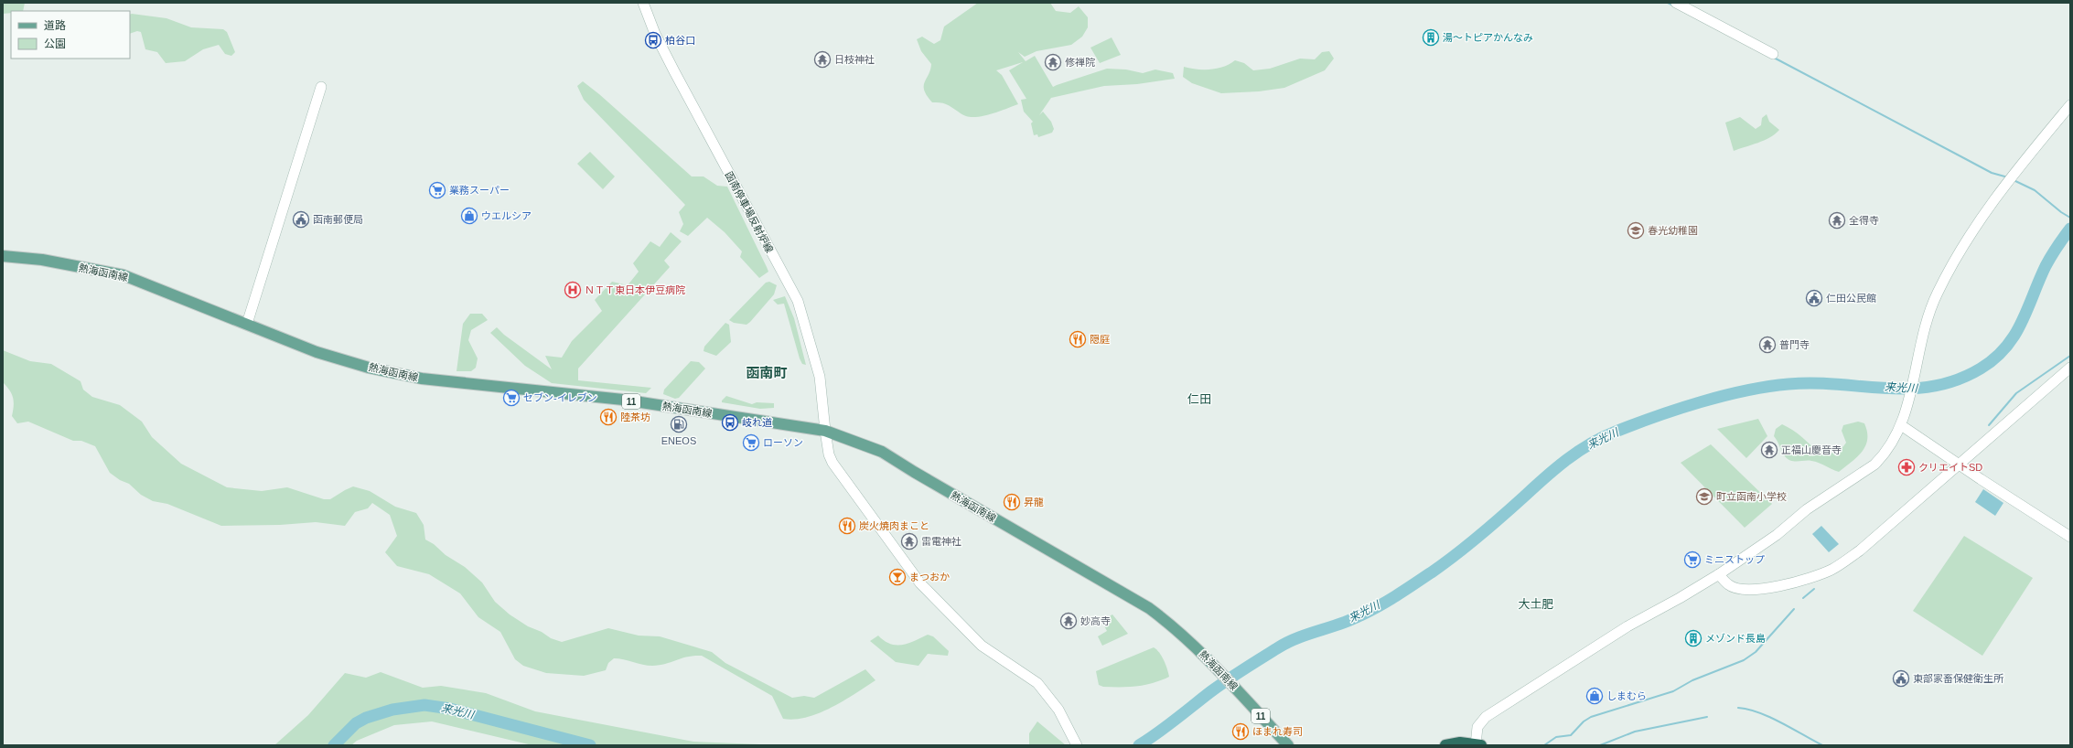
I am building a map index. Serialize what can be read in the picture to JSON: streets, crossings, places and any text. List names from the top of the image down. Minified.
{"streets":{"main road":["熱海函南線","11"],"street":["函南停車場反射炉線"]},"crossings":[["函南停車場反射炉線","熱海函南線"]],"districts":["函南町","仁田","大土肥"],"water":["来光川"],"places":{"building":["湯～トピアかんなみ","メゾンド長島"],"bus stop":["柏谷口","岐れ道"],"temple":["日枝神社","修禅院","全得寺","普門寺","正福山慶音寺","雷電神社","妙高寺"],"supermarket":["業務スーパー","セブン-イレブン","ローソン","ミニストップ"],"shop":["ウエルシア","しまむら"],"public building":["函南郵便局","仁田公民館","東部家畜保健衛生所"],"school or university":["春光幼稚園","町立函南小学校"],"hospital":["ＮＴＴ東日本伊豆病院"],"restaurant":["隠庭","陸茶坊","昇龍","炭火焼肉まこと","ほまれ寿司"],"fuel station":["ENEOS"],"pharmacy":["クリエイトSD"],"bar":["まつおか"]},"legend":["道路","公園"]}
